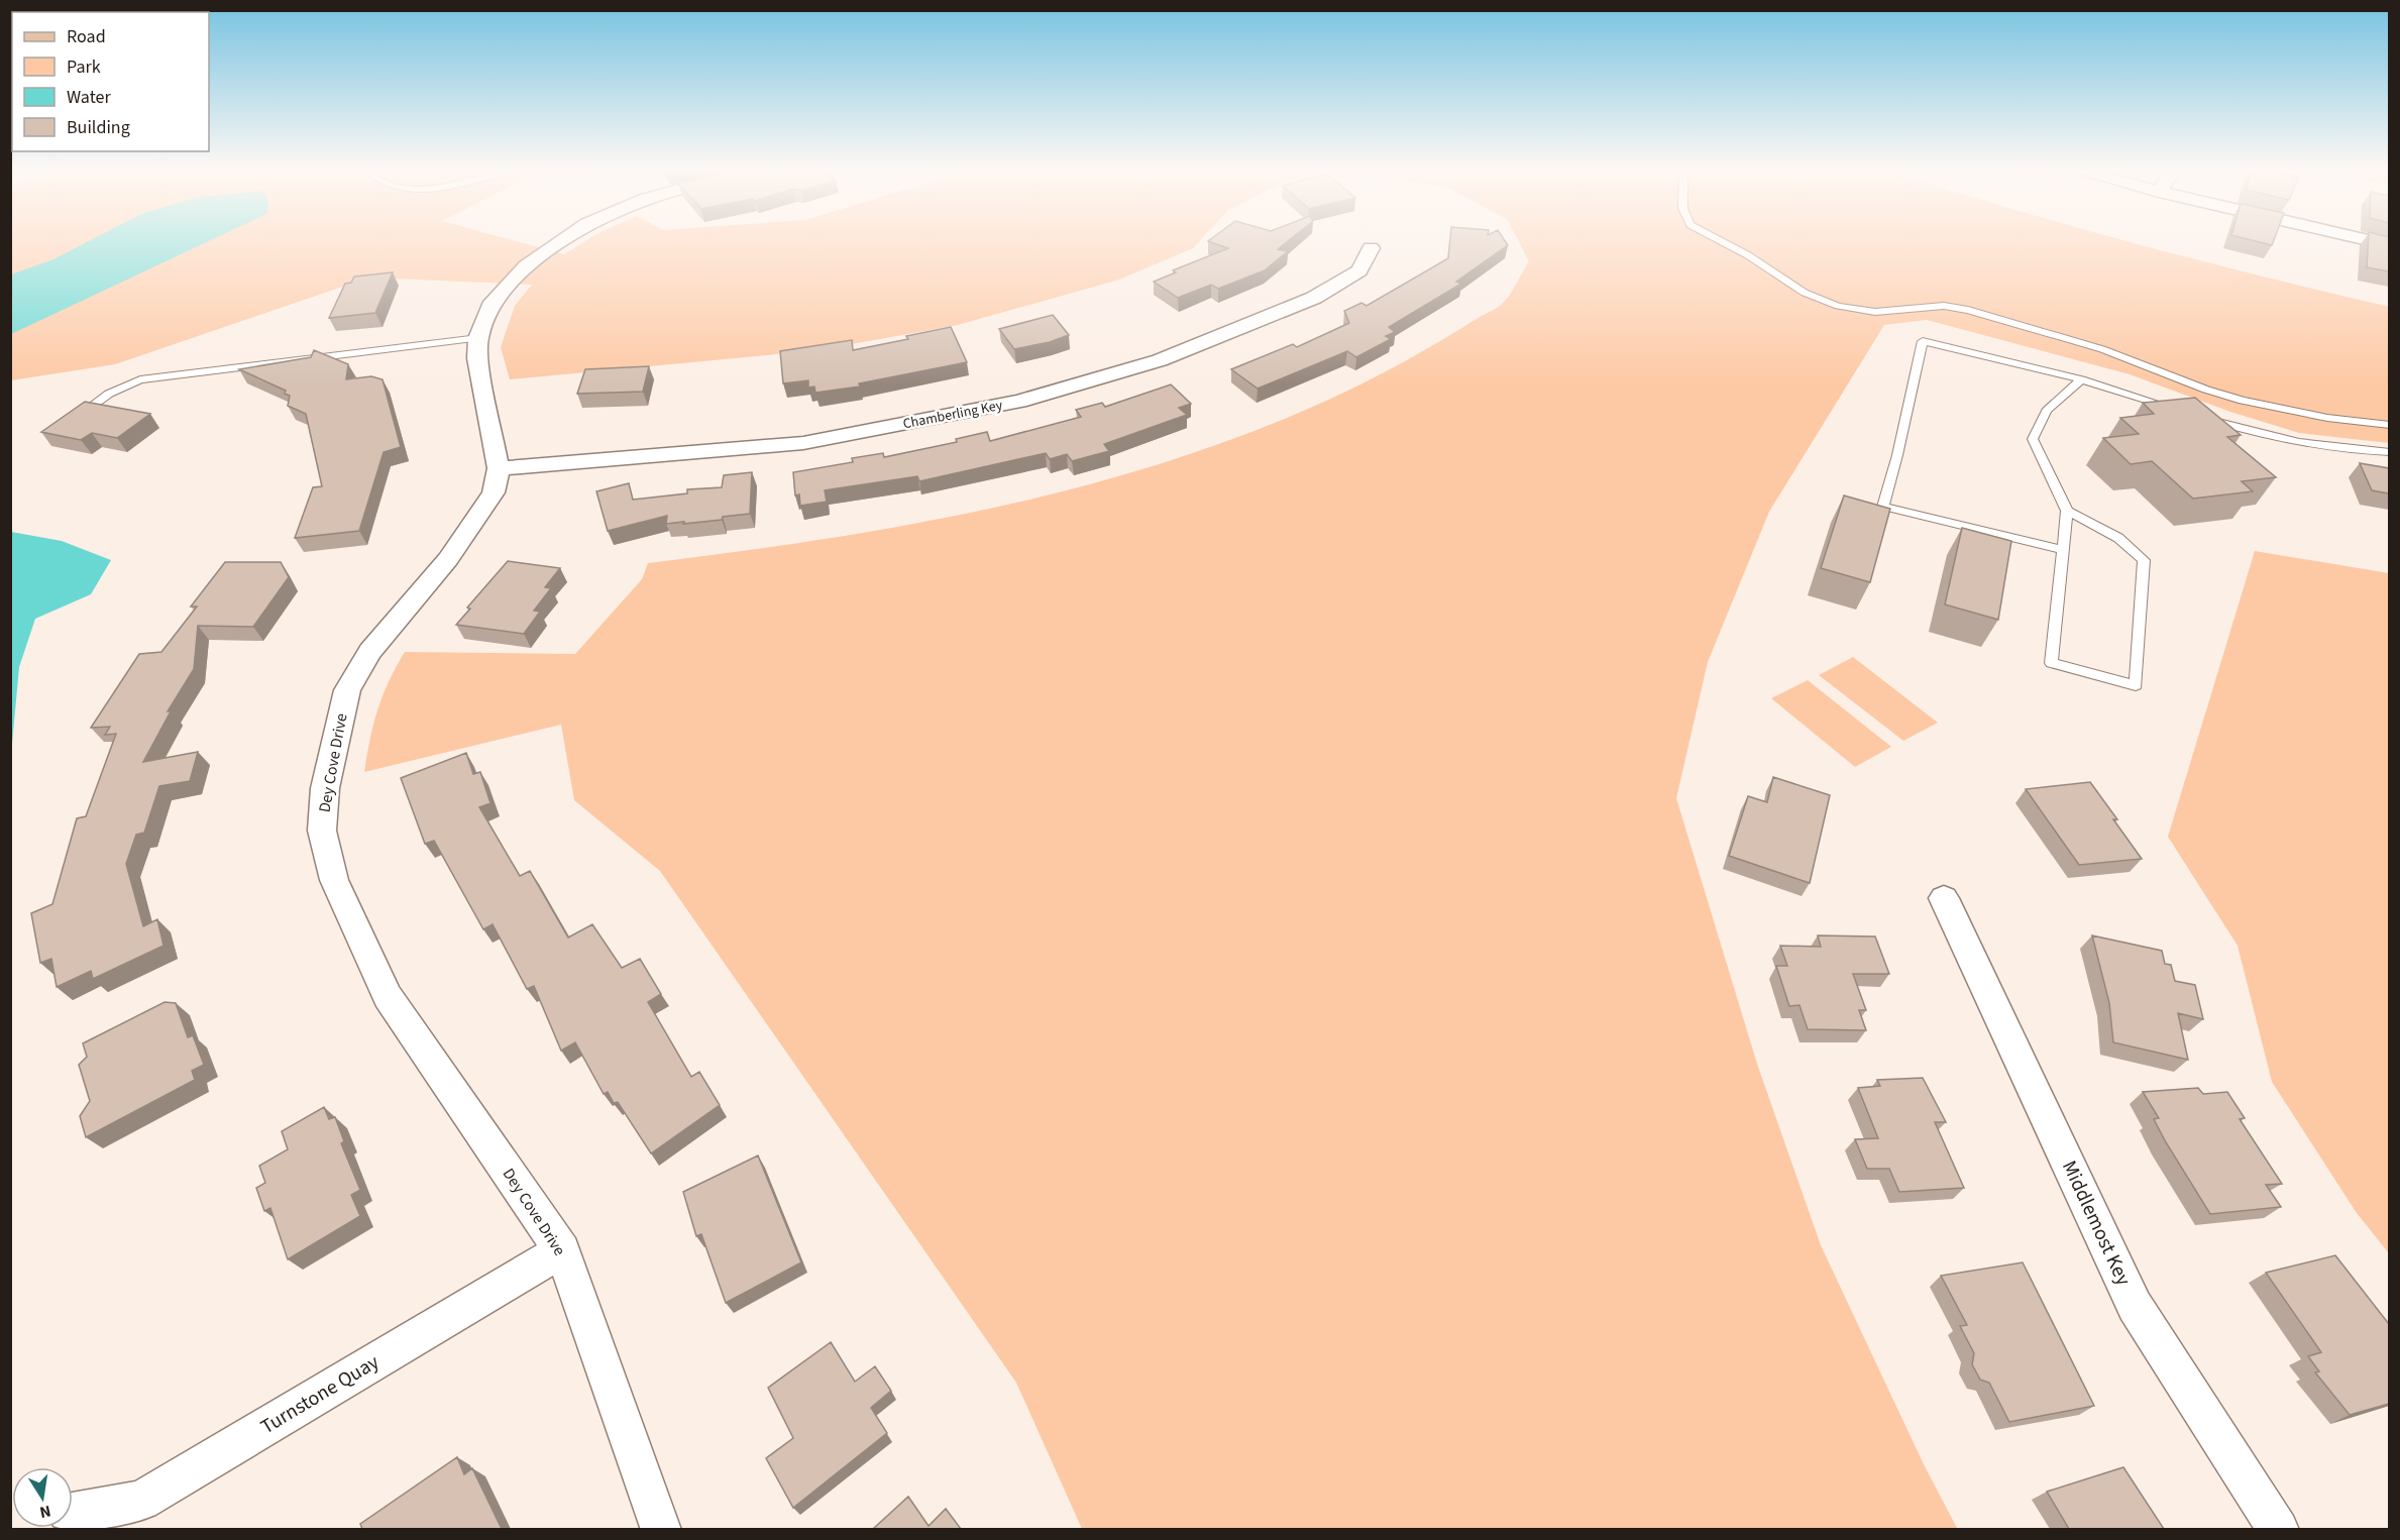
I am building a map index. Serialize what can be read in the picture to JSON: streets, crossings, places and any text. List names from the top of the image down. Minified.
{"streets":{"street":["Chamberling Key","Dey Cove Drive","Middlemost Key","Turnstone Quay"]},"crossings":[["Chamberling Key","Dey Cove Drive"],["Dey Cove Drive","Turnstone Quay"]],"legend":["Road","Park","Water","Building"],"north":"bottom"}
